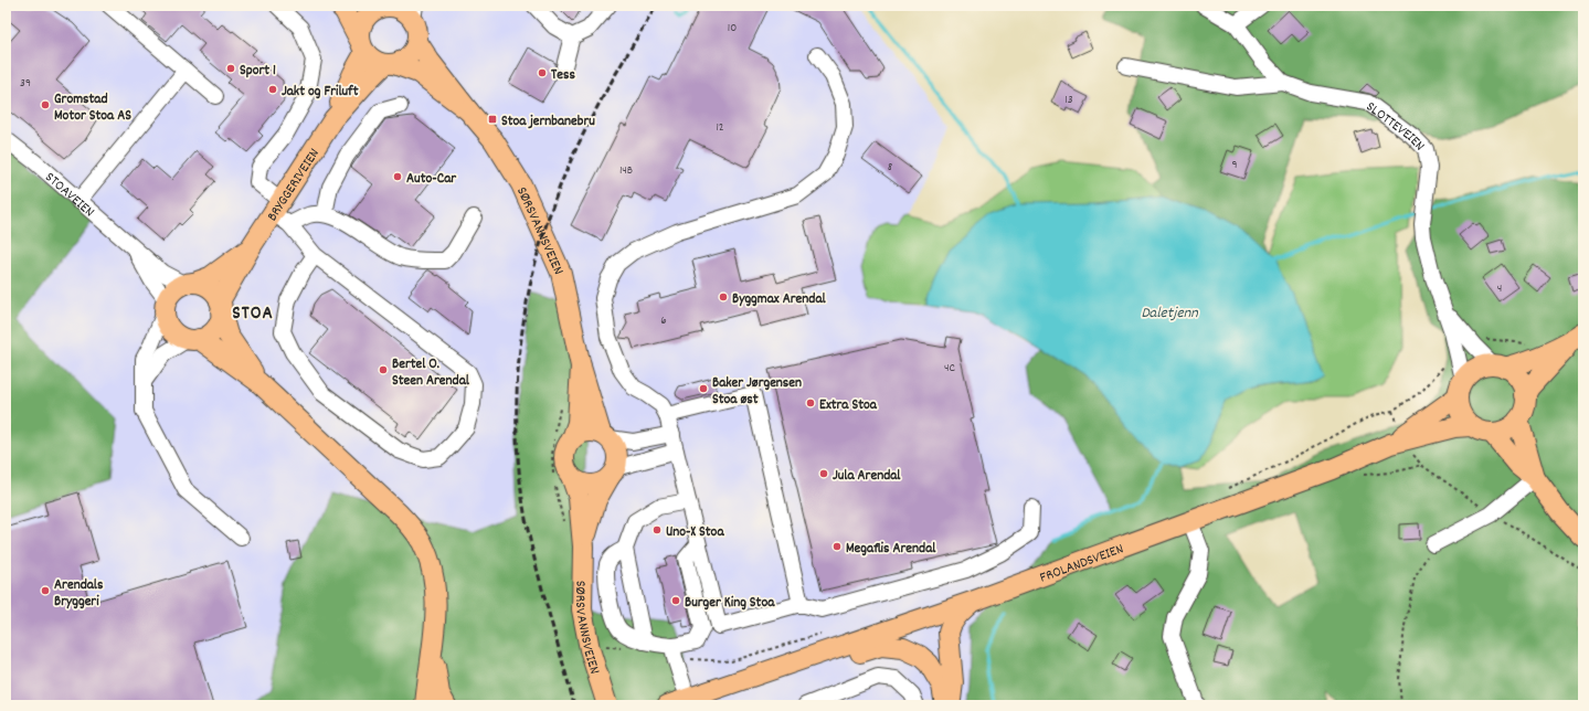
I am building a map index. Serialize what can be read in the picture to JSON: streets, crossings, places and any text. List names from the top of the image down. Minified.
{"streets":{"main road":["BRYGGERIVEIEN","SØRSVANNSVEIEN","FROLANDSVEIEN"],"street":["SLOTTEVEIEN","STOAVEIEN"]},"crossings":[["SLOTTEVEIEN","FROLANDSVEIEN"],["BRYGGERIVEIEN","STOAVEIEN"],["BRYGGERIVEIEN","SØRSVANNSVEIEN"]],"districts":["STOA"],"water":["Daletjenn"],"places":{"other":["Sport 1","Tess","Jakt og Friluft","Gromstad Motor Stoa AS","Auto-Car","Byggmax Arendal","Bertel O. Steen Arendal","Baker Jørgensen Stoa øst","Extra Stoa","Jula Arendal","Uno-X Stoa","Megaflis Arendal","Arendals Bryggeri","Burger King Stoa"],"transit":["Stoa jernbanebru"]},"house_numbers":["10","39","13","12","9","8","14B","4","6","4C"]}
